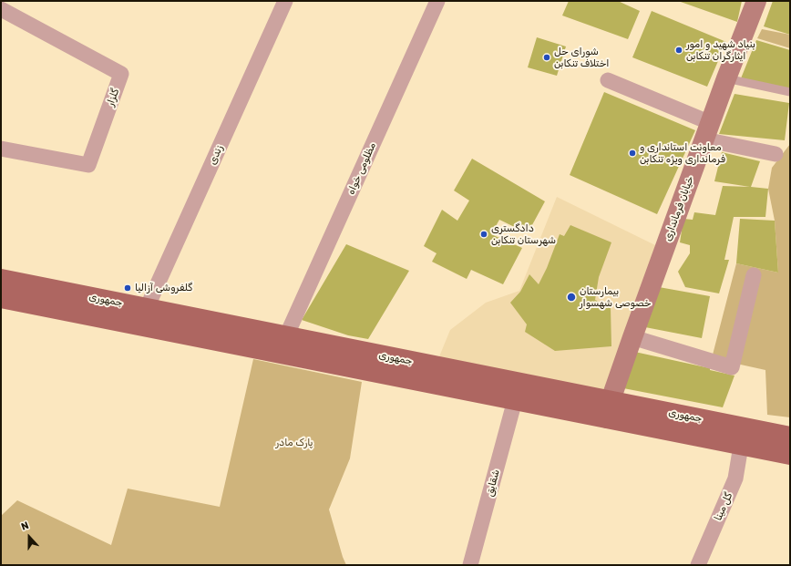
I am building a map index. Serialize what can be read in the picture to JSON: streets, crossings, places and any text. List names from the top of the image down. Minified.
{"streets":{"main road":["خیابان فرمانداری","جمهوری"],"street":["گلزار","زندی","مظلومی خواه","شقایق","گل مینا"]},"crossings":[["زندی","جمهوری"],["مظلومی خواه","جمهوری"],["خیابان فرمانداری","جمهوری"],["جمهوری","شقایق"],["جمهوری","گل مینا"]],"parks":["پارک مادر"],"places":["بنیاد شهید و امور ایثارگران تنکابن","شورای حل اختلاف تنکابن","معاونت استانداری و فرمانداری ویژه تنکابن","دادگستری شهرستان تنکابن","گلفروشی آزالیا","بیمارستان خصوصی شهسوار"],"north":"top"}
